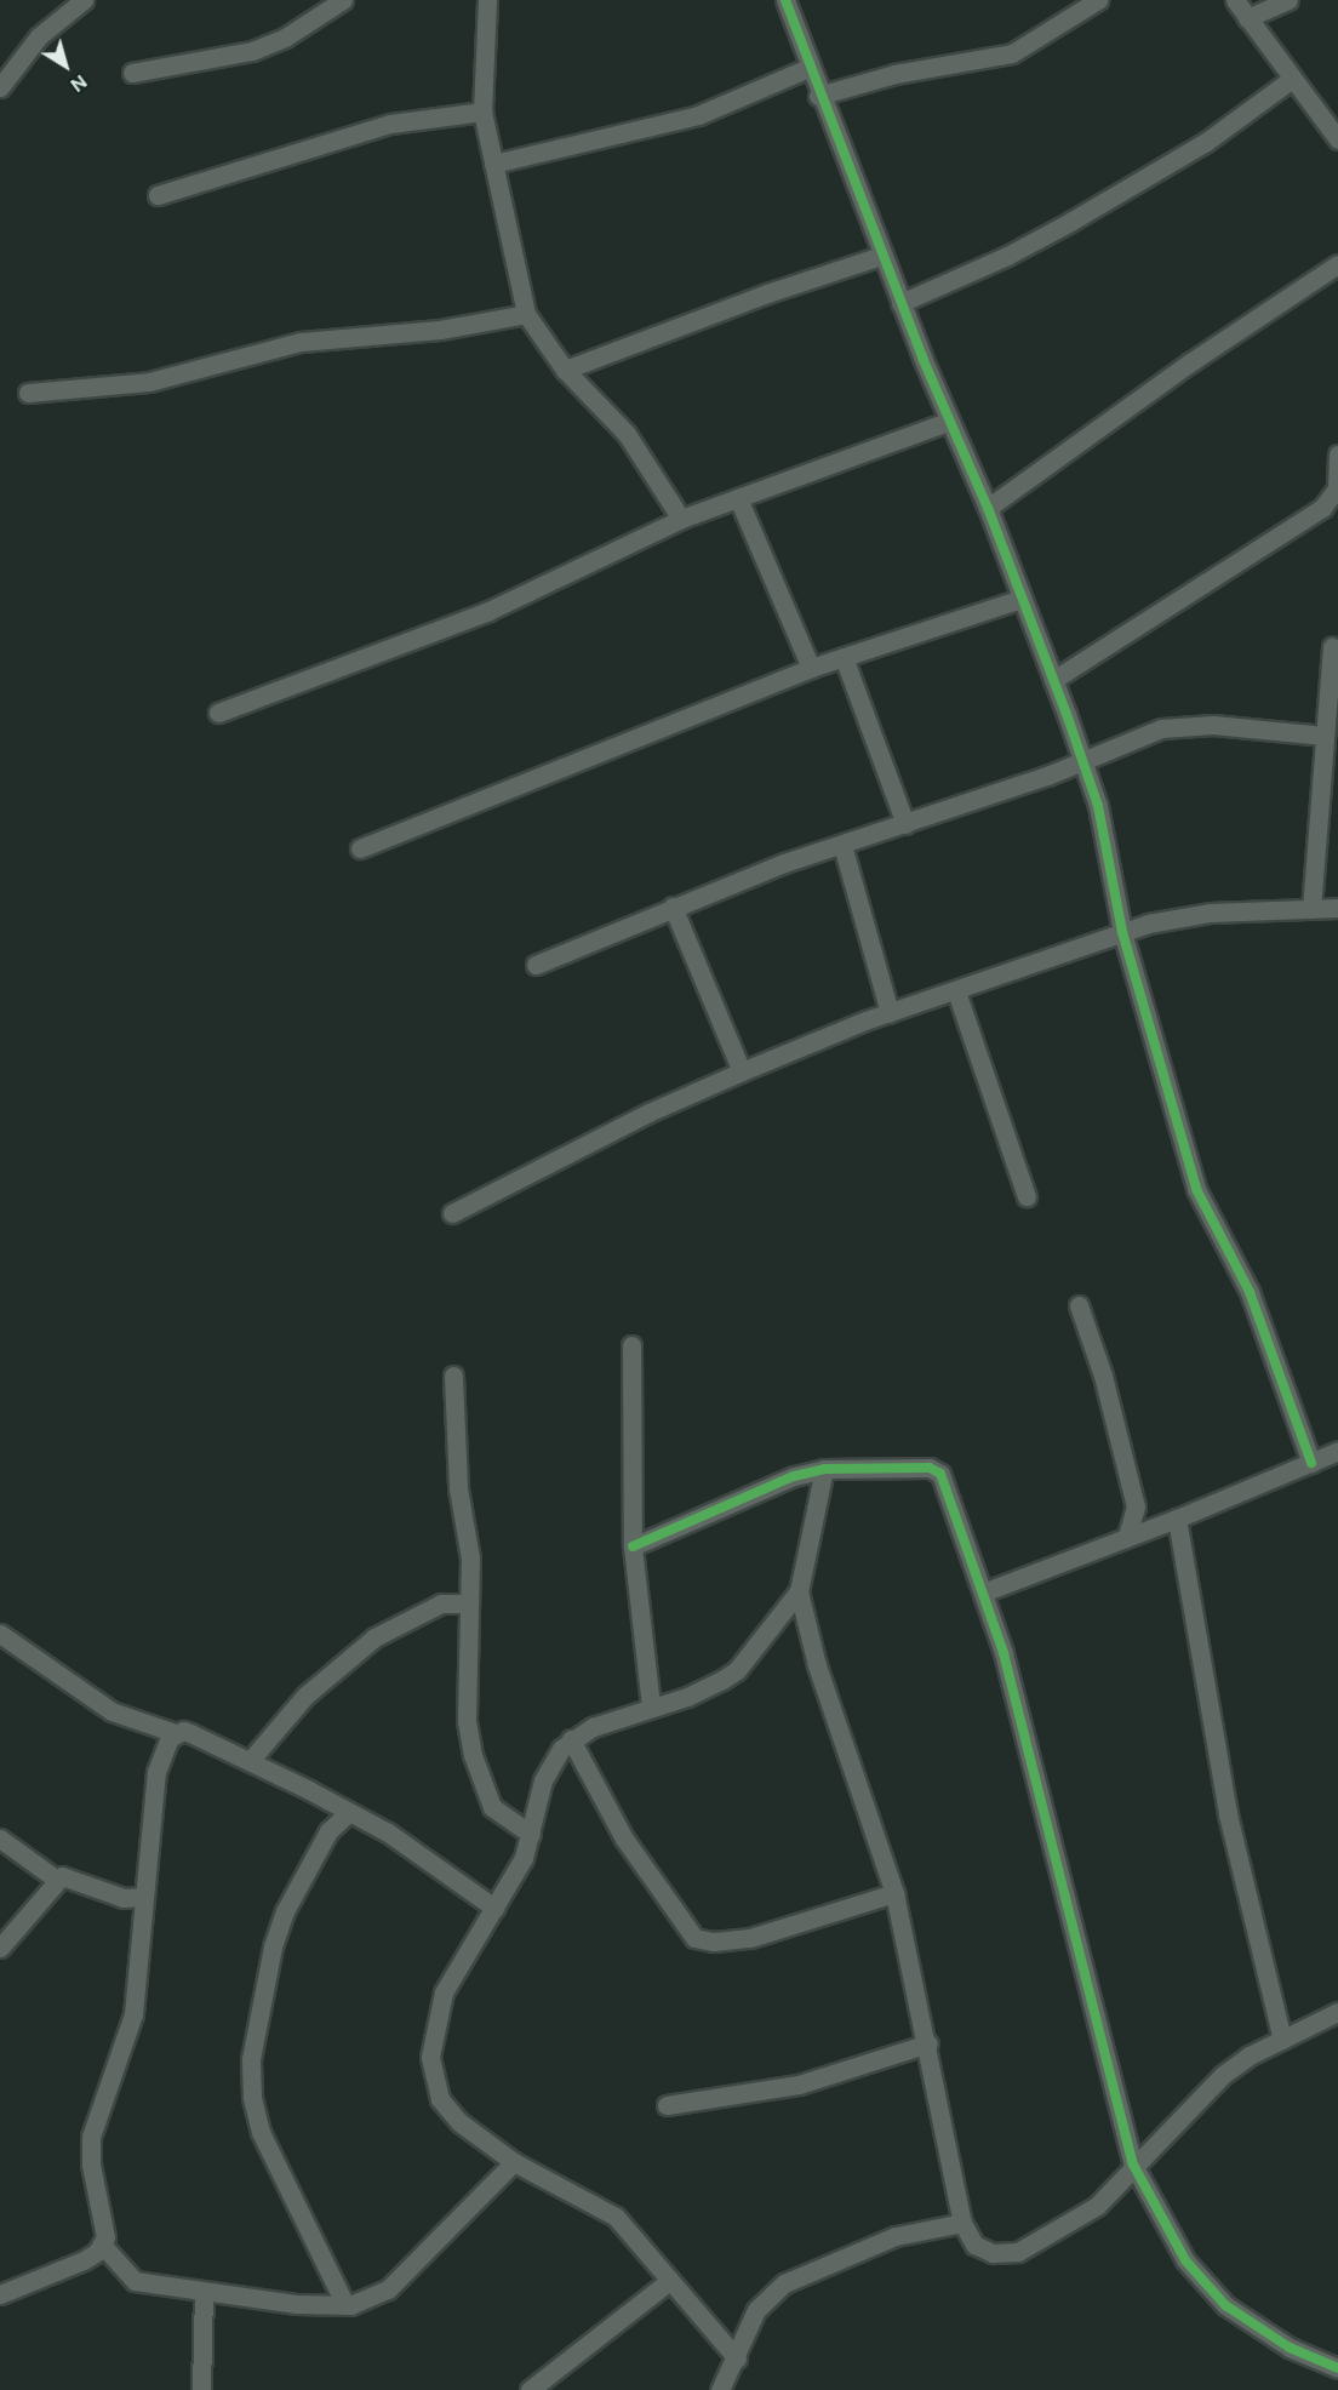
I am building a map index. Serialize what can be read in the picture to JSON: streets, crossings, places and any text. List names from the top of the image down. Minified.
{"north":"bottom right"}
